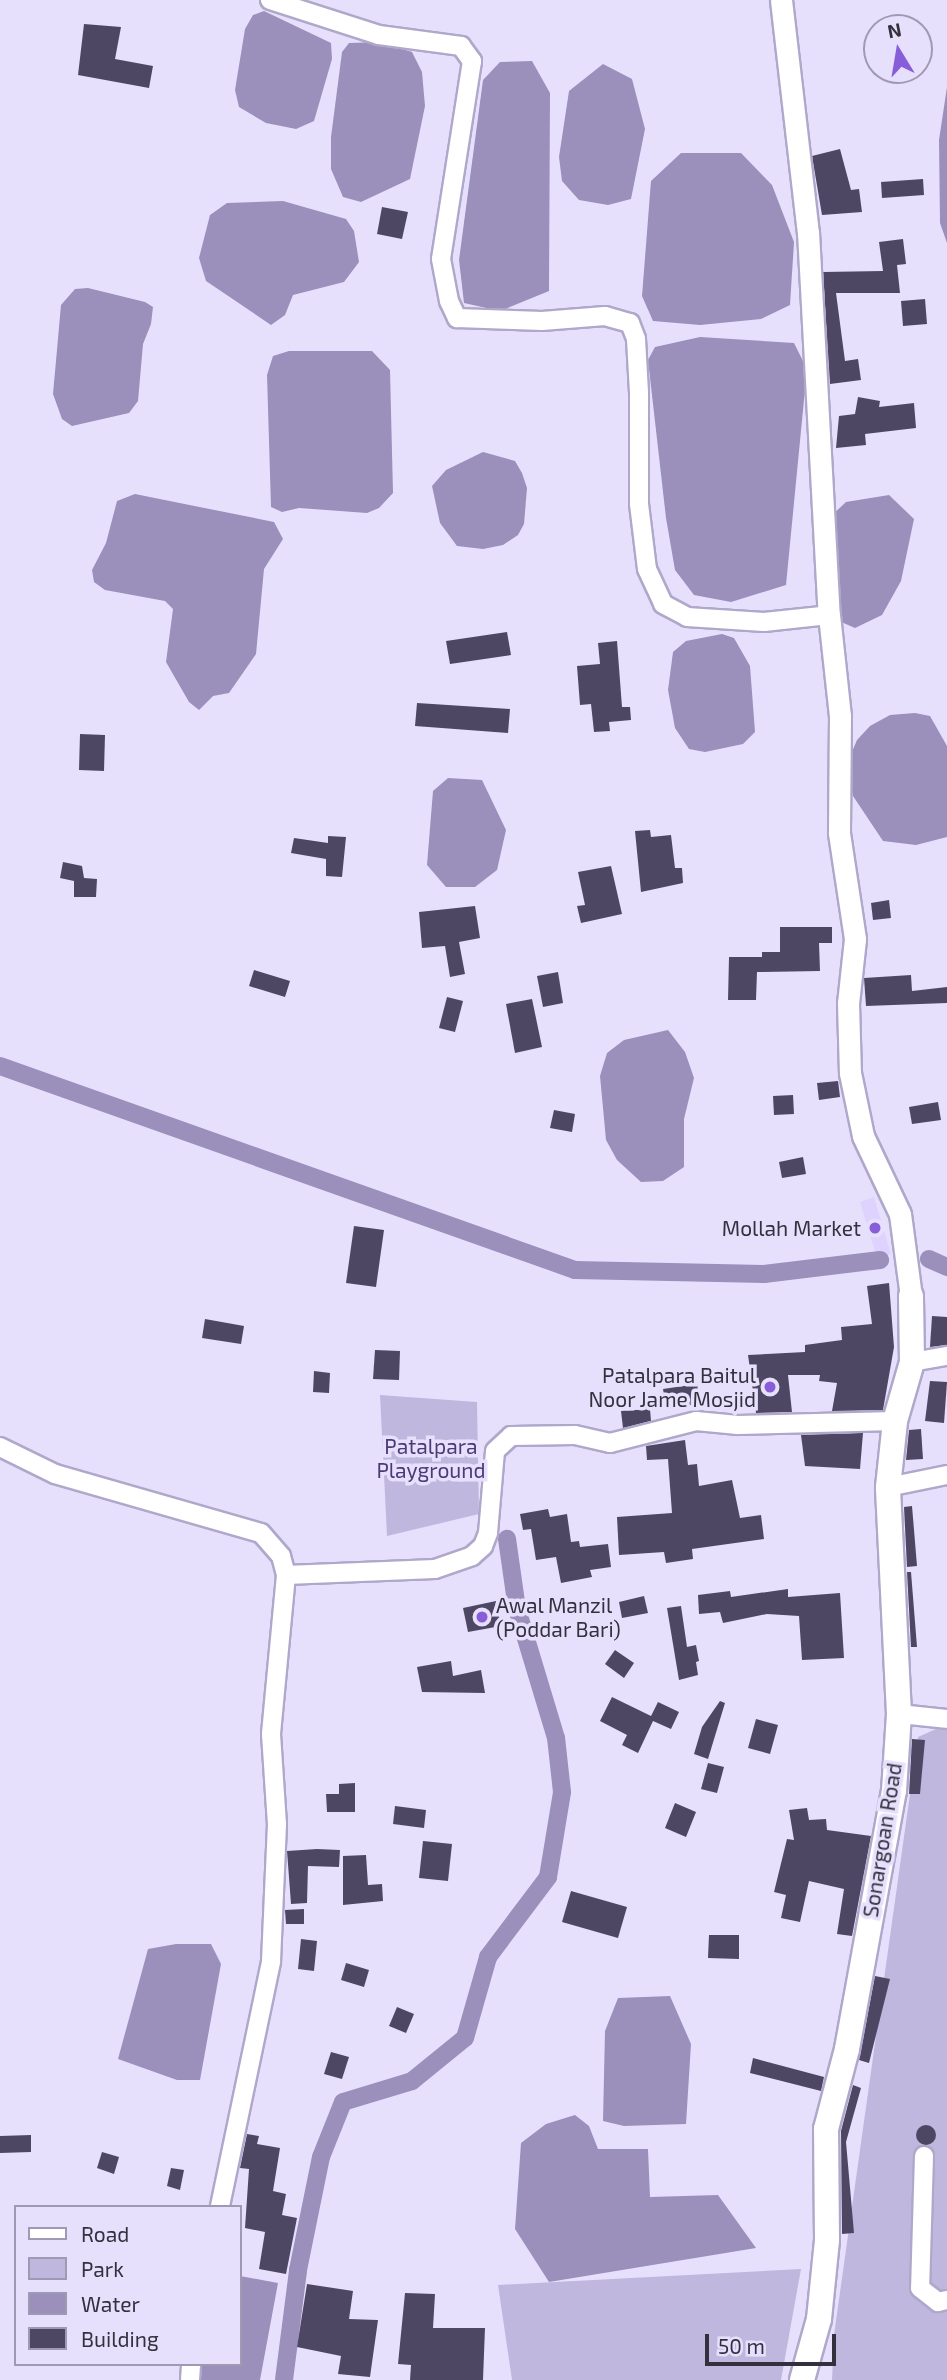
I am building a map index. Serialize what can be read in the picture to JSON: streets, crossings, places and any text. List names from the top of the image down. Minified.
{"streets":{"main road":["Sonargoan Road"]},"parks":["Patalpara Playground"],"places":["Mollah Market","Patalpara Baitul Noor Jame Mosjid","Awal Manzil (Poddar Bari)"],"legend":["Road","Park","Water","Building"],"scale_bar":"50 m","north":"top"}
